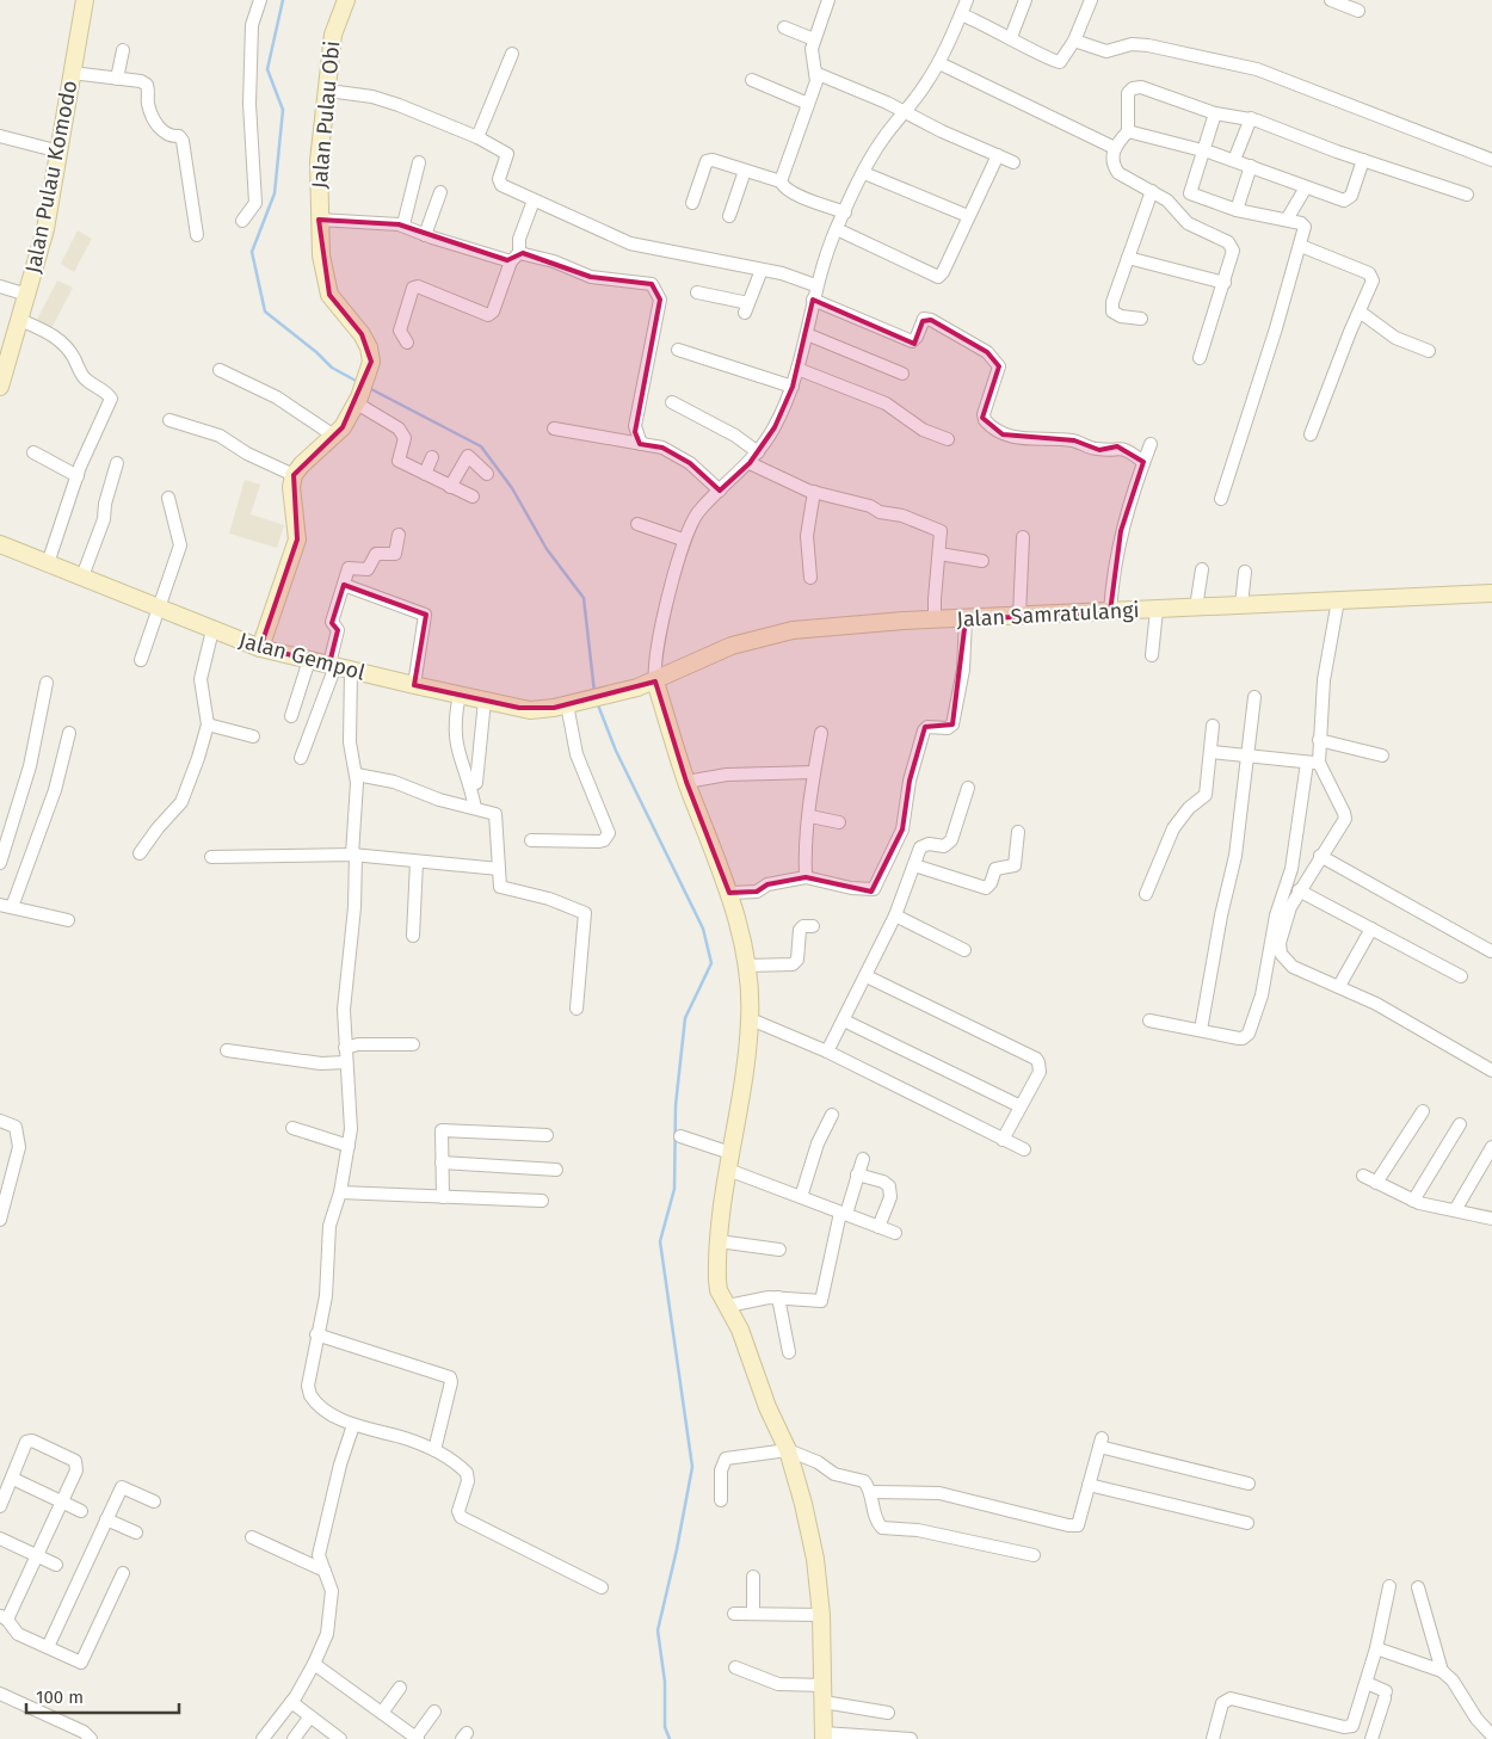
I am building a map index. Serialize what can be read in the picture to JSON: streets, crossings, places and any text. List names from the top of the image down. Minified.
{"streets":{"street":["Jalan Pulau Obi","Jalan Pulau Komodo","Jalan Samratulangi","Jalan Gempol"]},"crossings":[["Jalan Samratulangi","Jalan Gempol"]],"scale_bar":"100 m"}
